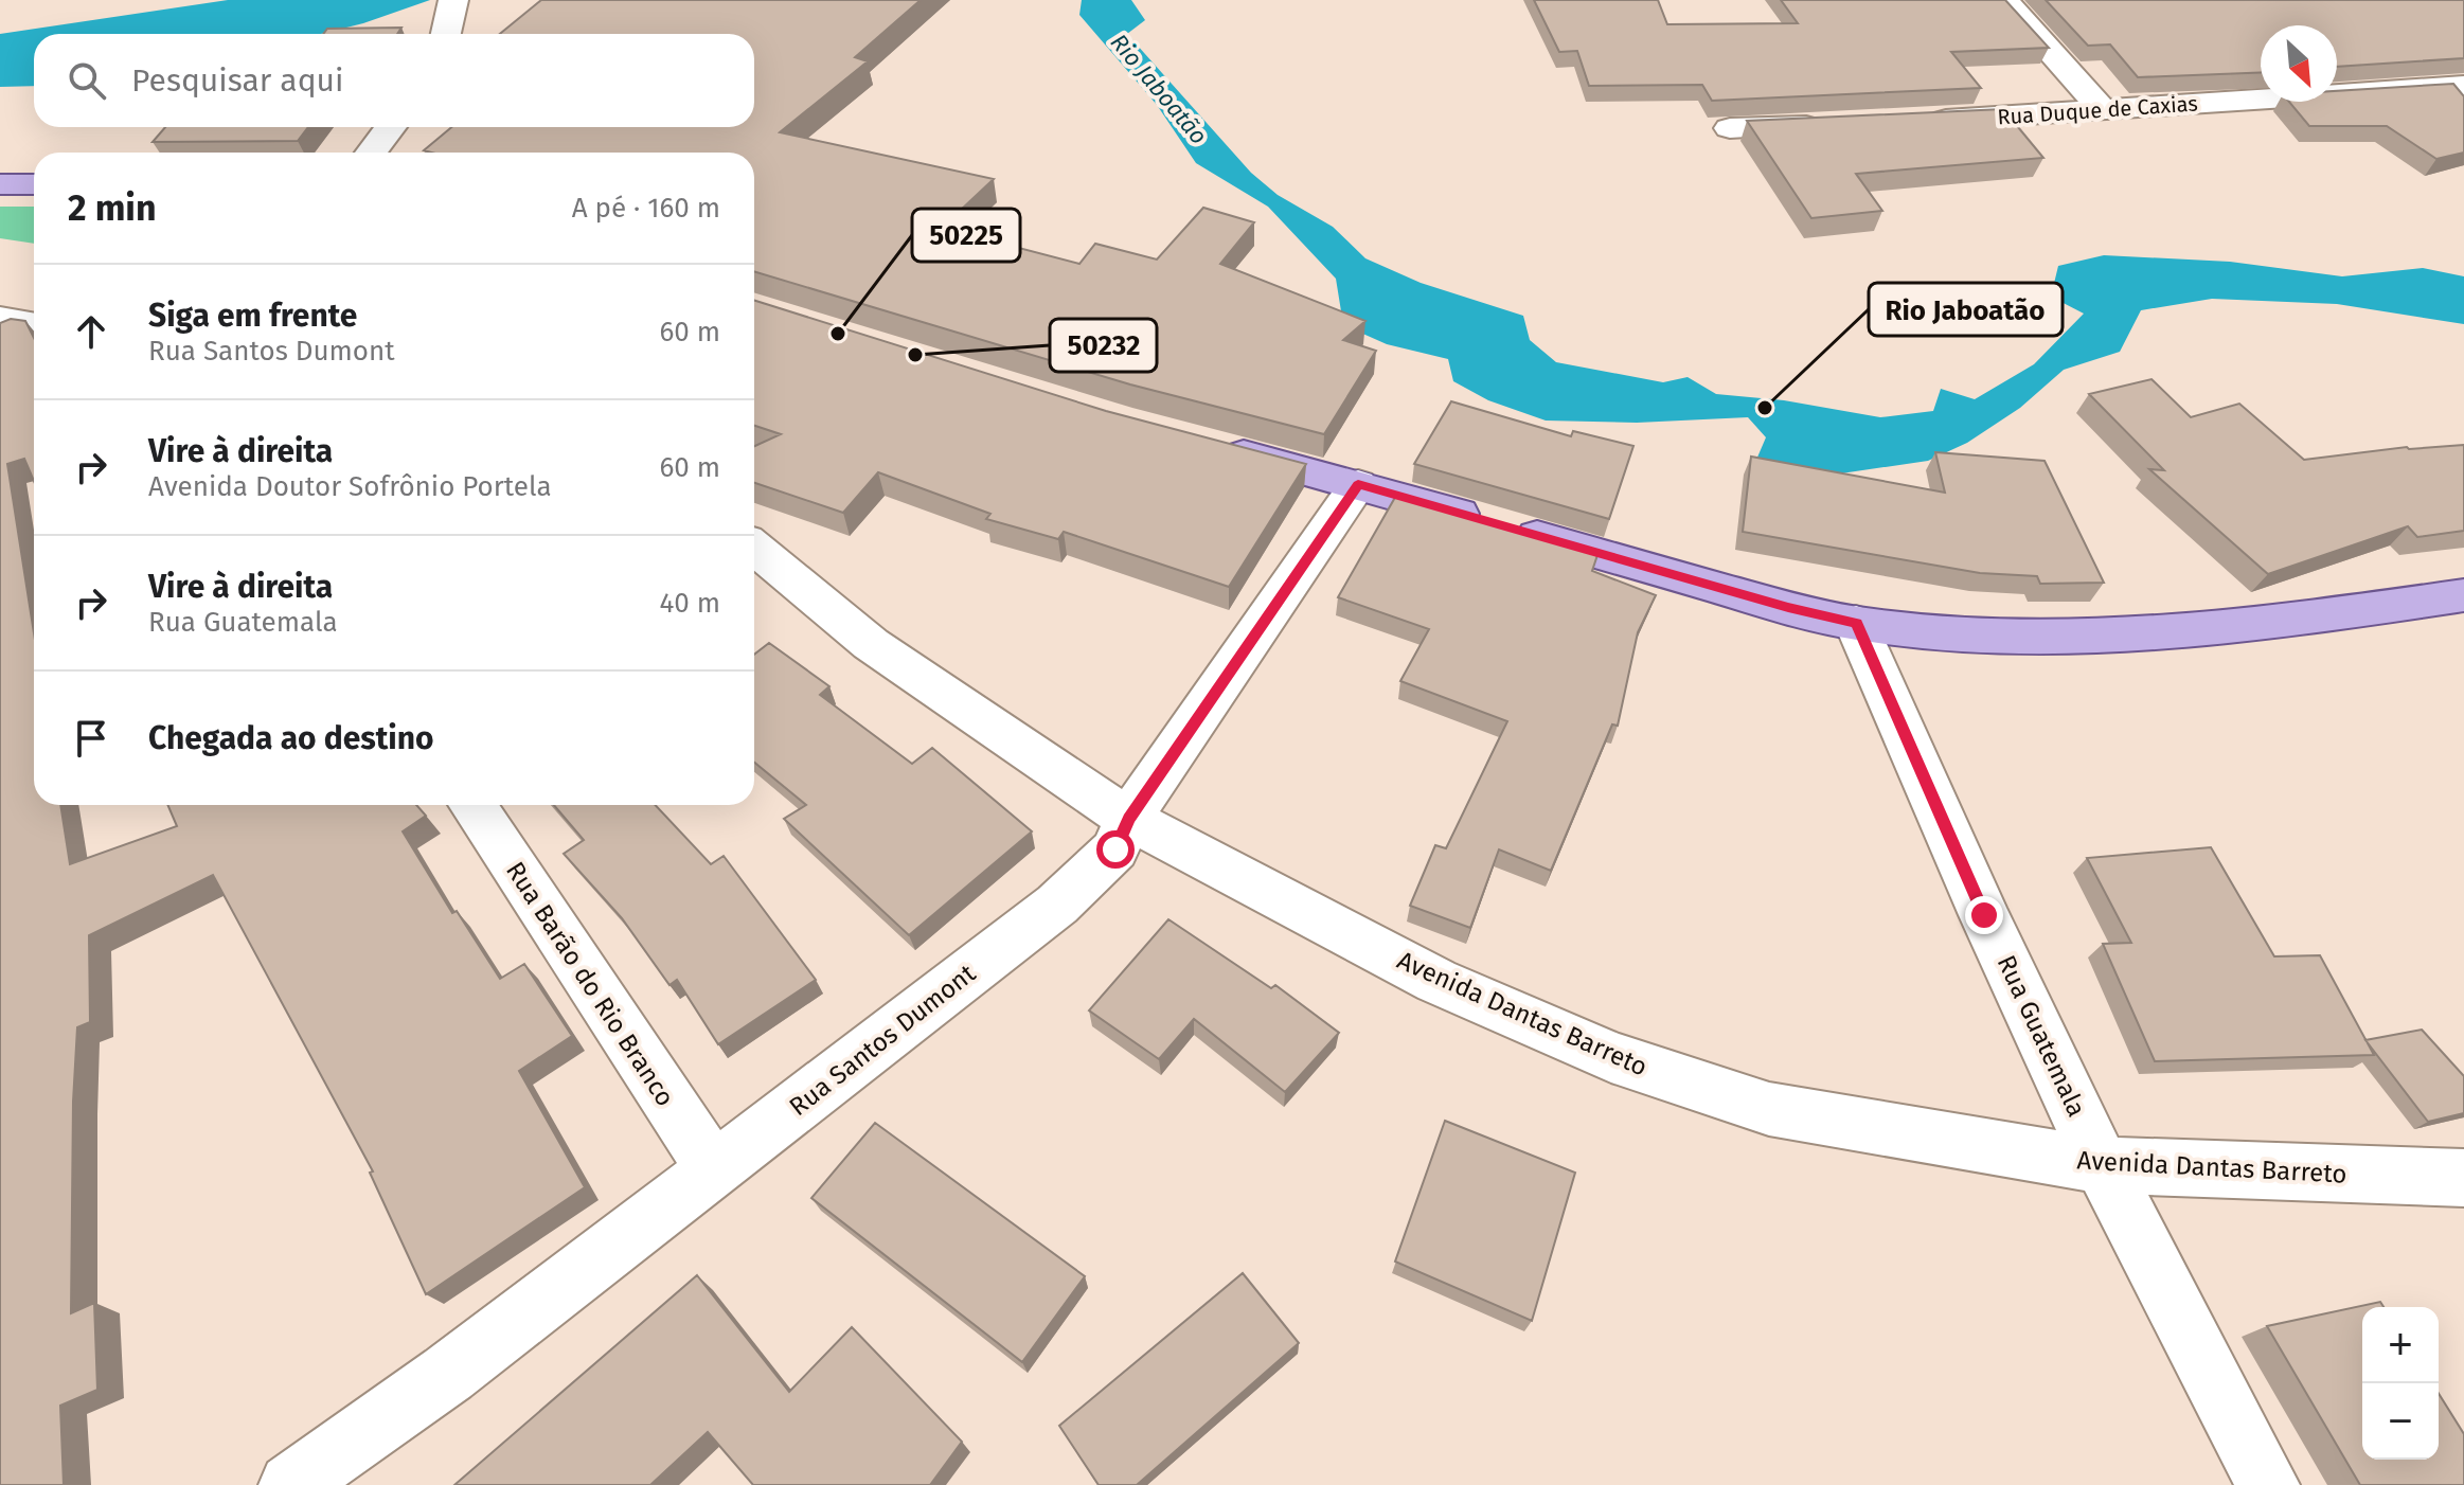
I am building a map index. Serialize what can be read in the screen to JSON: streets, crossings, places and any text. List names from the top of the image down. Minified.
{"streets":{"street":["Rua Duque de Caxias","Rua Barão do Rio Branco","Avenida Dantas Barreto","Rua Guatemala","Rua Santos Dumont"]},"crossings":[["Rua Barão do Rio Branco","Rua Santos Dumont"],["Avenida Dantas Barreto","Rua Guatemala"],["Avenida Dantas Barreto","Rua Santos Dumont"]],"water":["Rio Jaboatão"],"places":["50225","50232","Rio Jaboatão"],"north":"bottom right","page":{"search":"Pesquisar aqui","heading":["2 min","A pé · 160 m"],"list":[["Siga em frente","Rua Santos Dumont","60 m"],["Vire à direita","Avenida Doutor Sofrônio Portela","60 m"],["Vire à direita","Rua Guatemala","40 m"],"Chegada ao destino"],"map_buttons":["+","−"]}}
